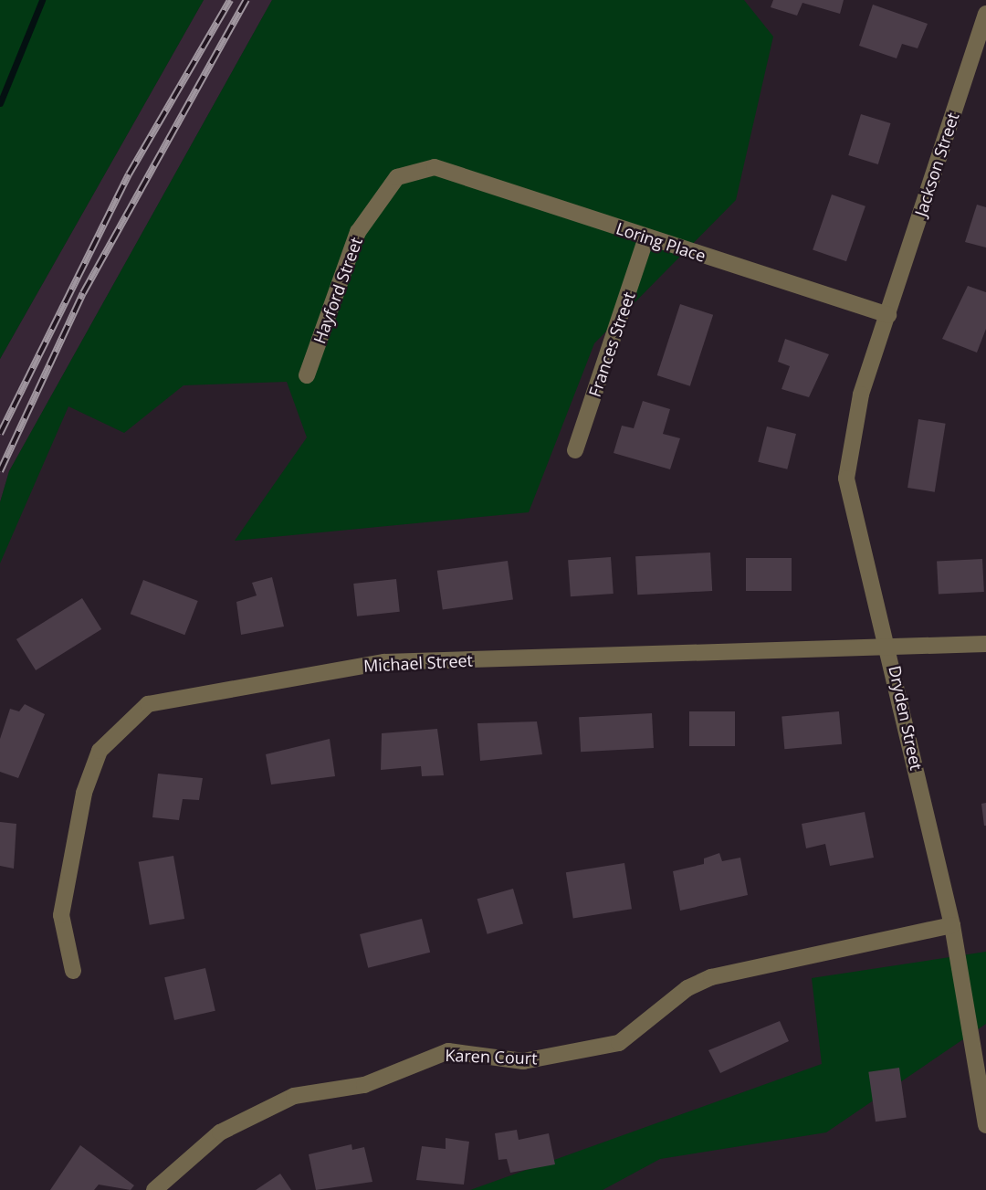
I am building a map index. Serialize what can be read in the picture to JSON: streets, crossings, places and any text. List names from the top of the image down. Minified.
{"streets":{"street":["Jackson Street","Loring Place","Hayford Street","Frances Street","Michael Street","Dryden Street","Karen Court"]},"crossings":[["Jackson Street","Loring Place"],["Jackson Street","Dryden Street"],["Loring Place","Hayford Street"],["Loring Place","Frances Street"],["Loring Place","Dryden Street"],["Michael Street","Dryden Street"],["Dryden Street","Karen Court"]]}
